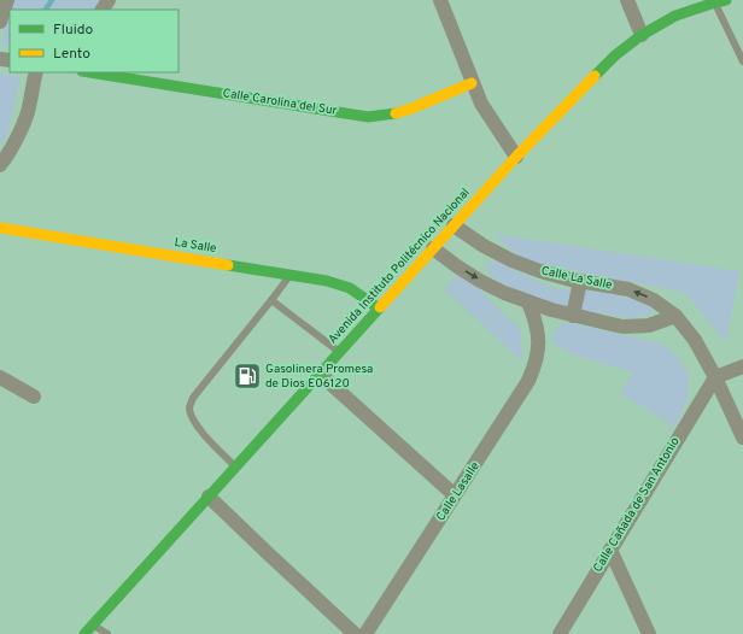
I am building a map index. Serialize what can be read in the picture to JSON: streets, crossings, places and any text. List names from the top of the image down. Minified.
{"streets":{"main road":["Calle Carolina del Sur","La Salle","Avenida Instituto Politécnico Nacional"],"street":["Calle La Salle","Calle Lasalle","Calle Cañada de San Antonio"]},"crossings":[["La Salle","Avenida Instituto Politécnico Nacional"],["Avenida Instituto Politécnico Nacional","Calle La Salle"],["Calle La Salle","Calle Cañada de San Antonio"]],"places":{"fuel station":["Gasolinera Promesa de Dios E06120"]},"legend":["Fluido","Lento"]}
